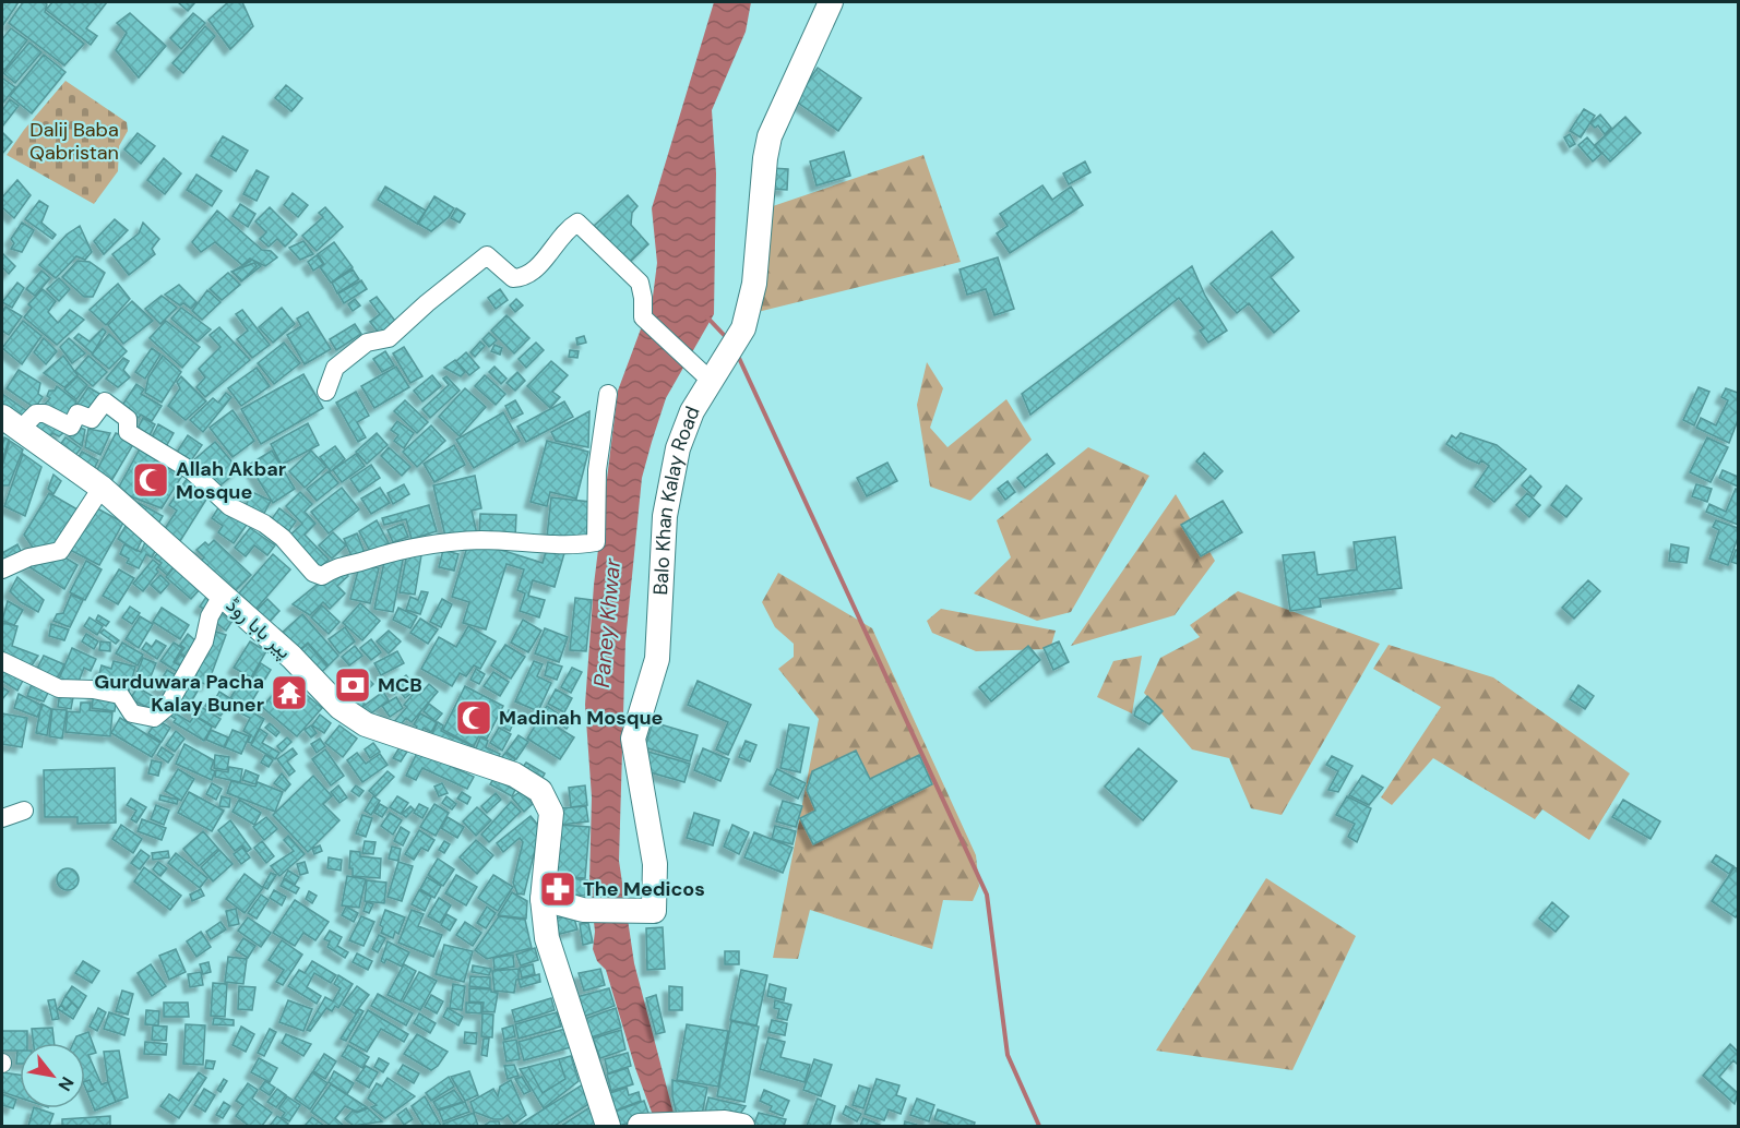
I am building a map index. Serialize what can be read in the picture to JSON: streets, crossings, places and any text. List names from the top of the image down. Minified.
{"streets":{"street":["Balo Khan Kalay Road","پیر بابا روڈ"]},"crossings":[["Balo Khan Kalay Road","پیر بابا روڈ"]],"water":["Paney Khwar"],"parks":["Dalij Baba Qabristan"],"places":{"mosque":["Allah Akbar Mosque","Madinah Mosque"],"bank":["MCB"],"temple":["Gurduwara Pacha Kalay Buner"],"pharmacy":["The Medicos"]},"north":"bottom right"}
